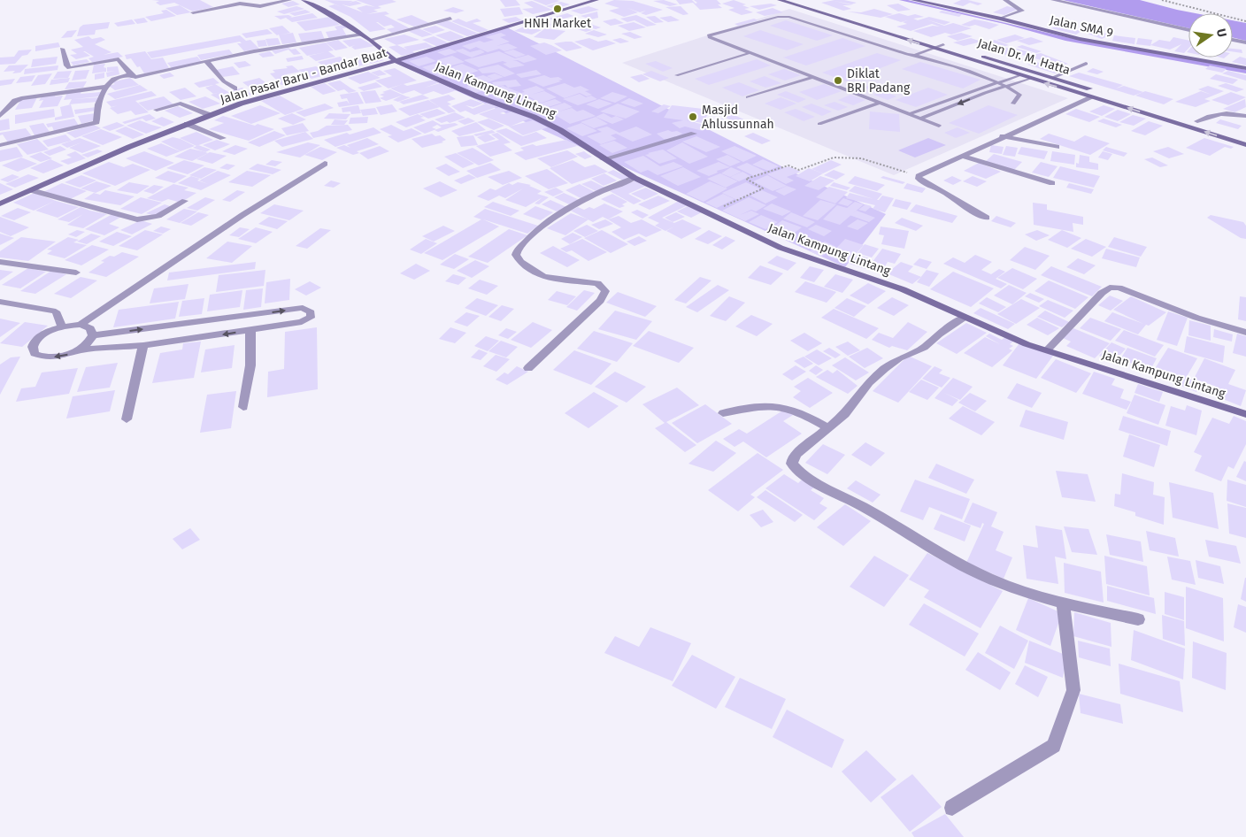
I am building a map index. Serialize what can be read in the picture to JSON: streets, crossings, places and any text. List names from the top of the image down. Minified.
{"streets":{"street":["Jalan SMA 9","Jalan Dr. M. Hatta","Jalan Pasar Baru - Bandar Buat","Jalan Kampung Lintang"]},"crossings":[["Jalan Pasar Baru - Bandar Buat","Jalan Kampung Lintang"]],"places":["HNH Market","Diklat BRI Padang","Masjid Ahlussunnah"],"north":"right"}
